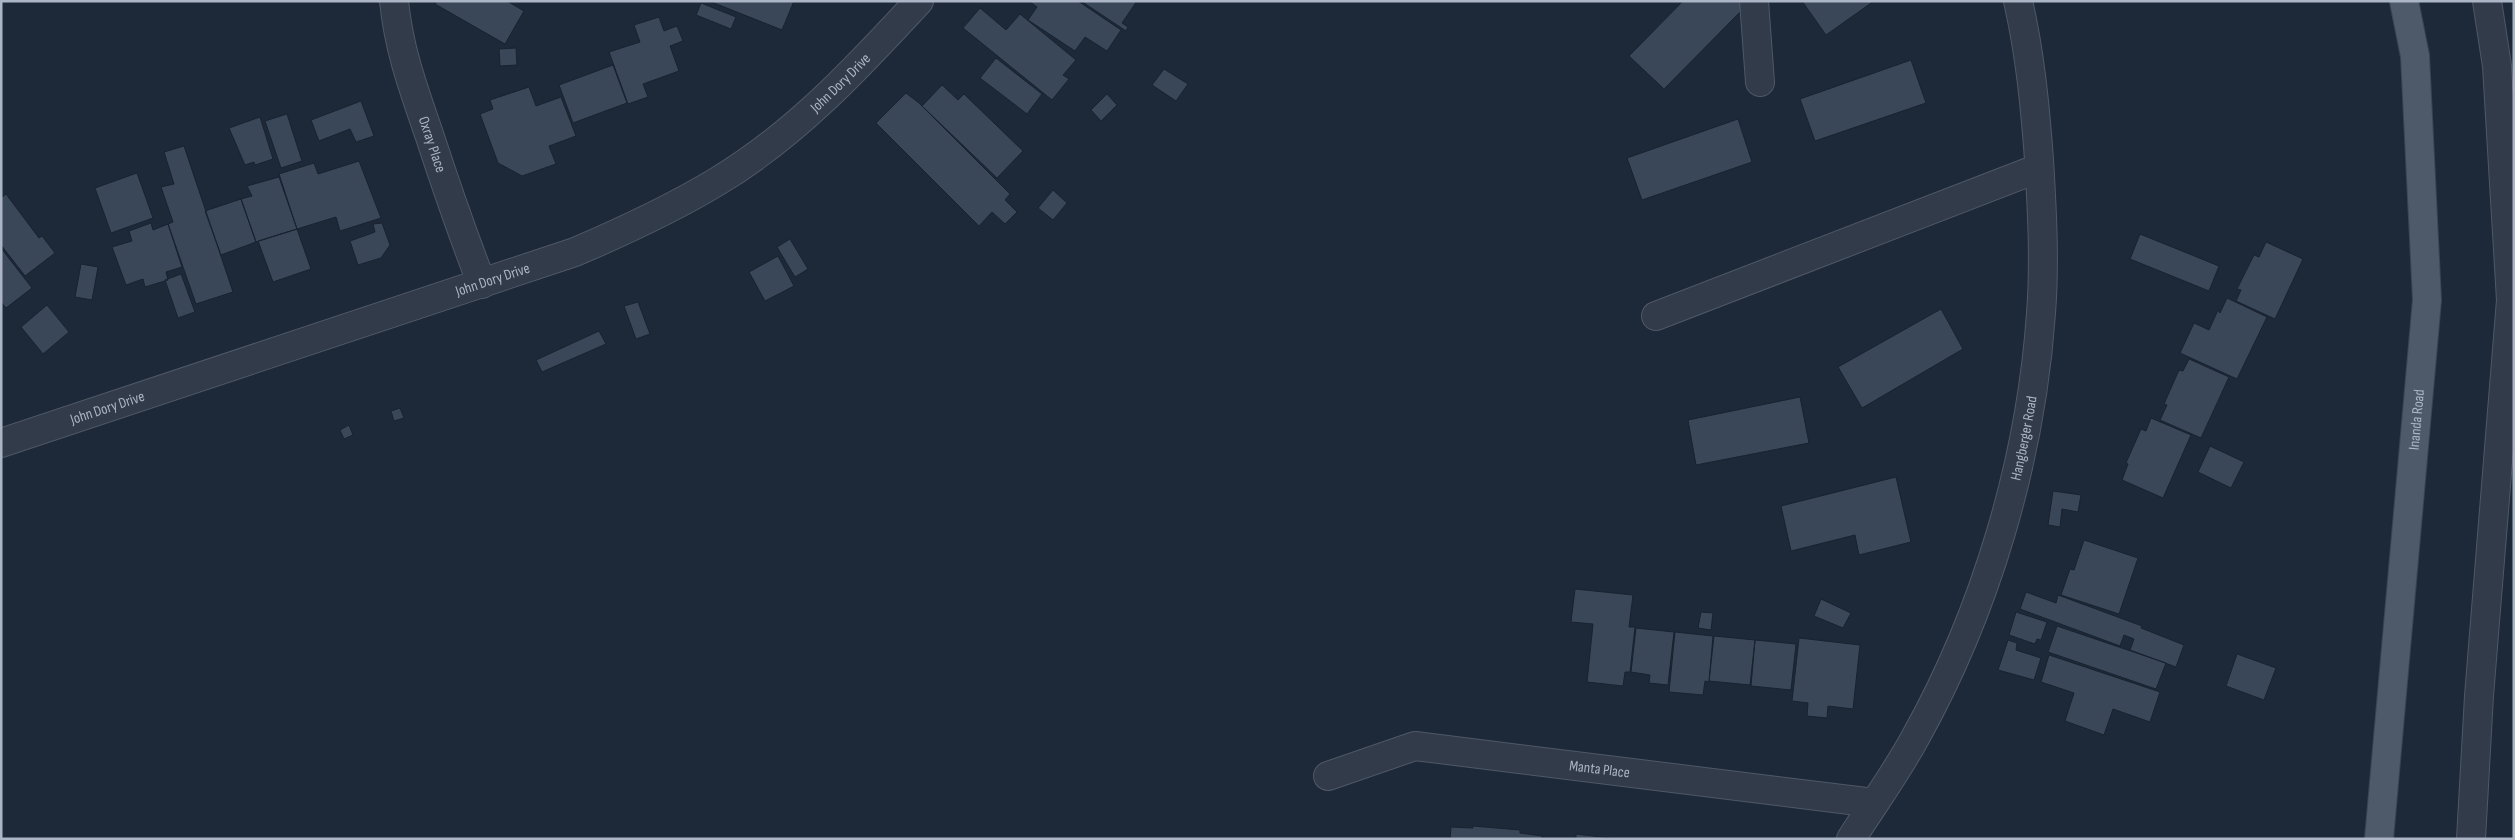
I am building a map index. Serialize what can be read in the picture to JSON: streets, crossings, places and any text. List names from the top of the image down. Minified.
{"streets":{"main road":["Inanda Road"],"street":["John Dory Drive","Oxray Place","Hangberger Road","Manta Place"]},"crossings":[["John Dory Drive","Oxray Place"],["Hangberger Road","Manta Place"]]}
